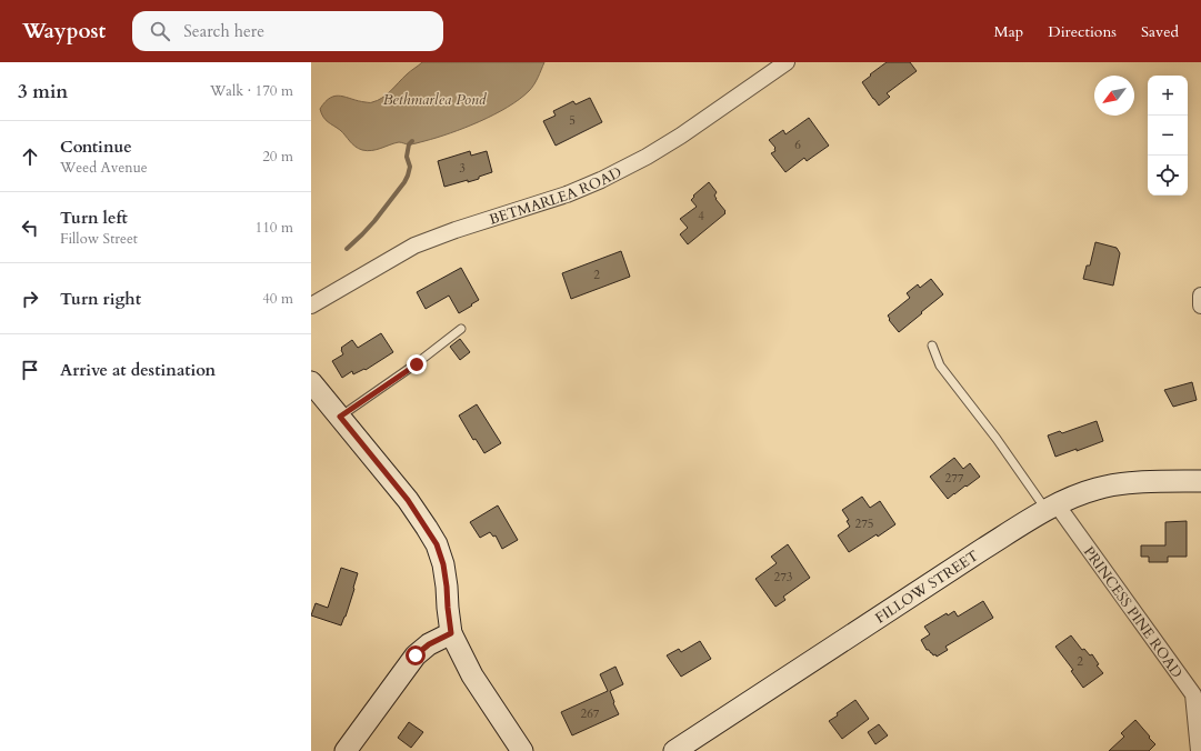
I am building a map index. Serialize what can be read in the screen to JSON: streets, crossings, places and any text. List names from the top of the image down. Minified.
{"streets":{"main road":["FILLOW STREET"],"street":["BETMARLEA ROAD","PRINCESS PINE ROAD"]},"crossings":[["FILLOW STREET","PRINCESS PINE ROAD"]],"water":["Bethmarlea Pond"],"house_numbers":["5","6","3","4","2","277","275","273","2","267"],"north":"bottom left","page":{"header":"Waypost","search":"Search here","nav":["Map","Directions","Saved"],"heading":["3 min","Walk · 170 m"],"map_buttons":["+","−"],"list":[["Continue","Weed Avenue","20 m"],["Turn left","Fillow Street","110 m"],["Turn right","40 m"],"Arrive at destination"]}}
